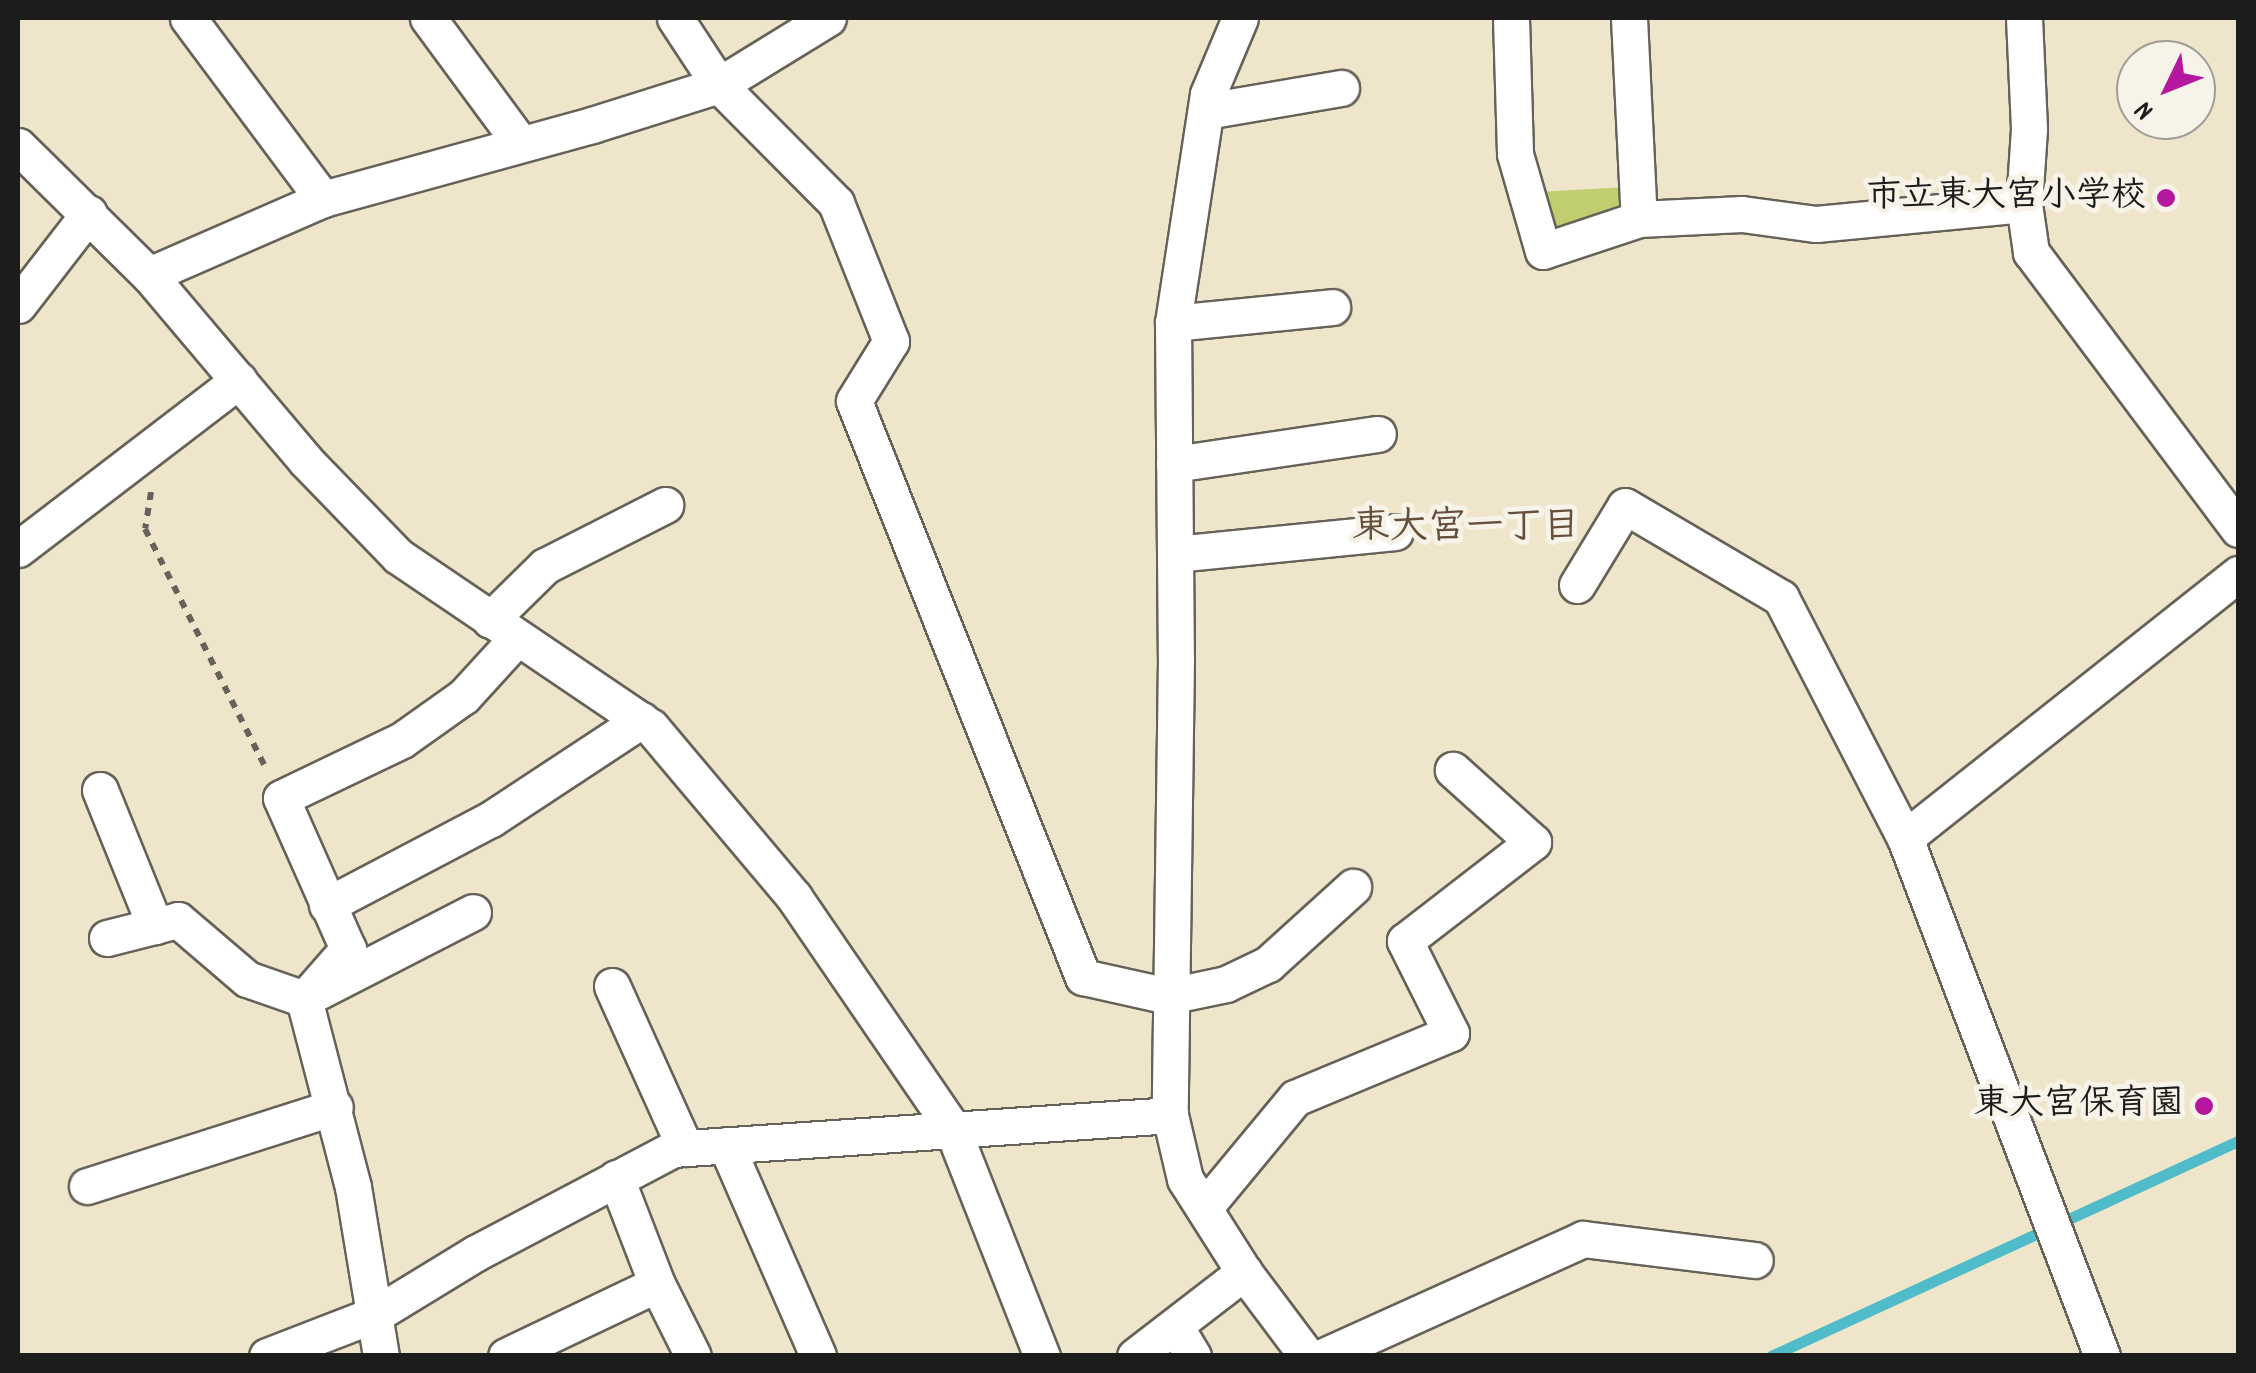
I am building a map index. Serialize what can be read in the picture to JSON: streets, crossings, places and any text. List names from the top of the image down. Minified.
{"districts":["東大宮一丁目"],"places":["市立東大宮小学校","東大宮保育園"],"north":"bottom left"}
